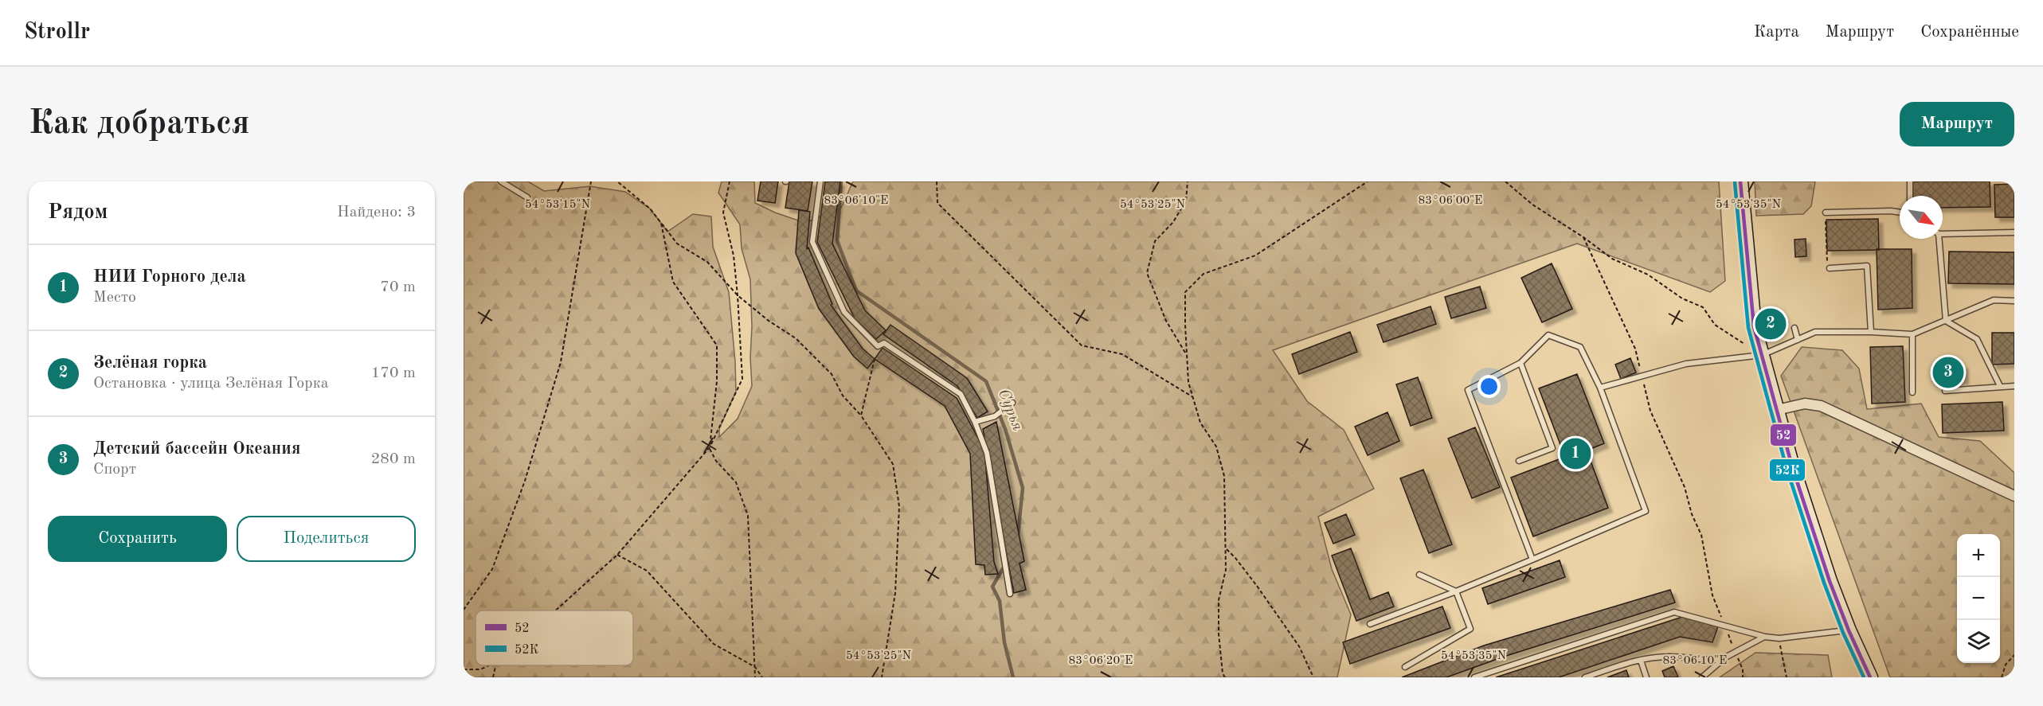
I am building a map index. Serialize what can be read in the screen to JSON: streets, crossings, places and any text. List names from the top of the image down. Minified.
{"water":["Сурья"],"lines":["transit line 52","transit line 52К"],"legend":["52","52К"],"north":"bottom right","page":{"header":"Strollr","nav":["Карта","Маршрут","Сохранённые"],"buttons":["Маршрут",["Сохранить","Поделиться"]],"title":"Как добраться","heading":["Рядом","Найдено: 3"],"list":[{"mark":"1","name":"НИИ Горного дела","note":"Место","value":"70 m"},{"mark":"2","name":"Зелёная горка","note":"Остановка · улица Зелёная Горка","value":"170 m"},{"mark":"3","name":"Детский бассейн Океания","note":"Спорт","value":"280 m"}],"pins":["2","3","1"],"map_buttons":["+","−"]},"coordinates":["83°06'10\"E","83°06'00\"E","54°53'15\"N","54°53'25\"N","54°53'35\"N","83°06'20\"E"]}
